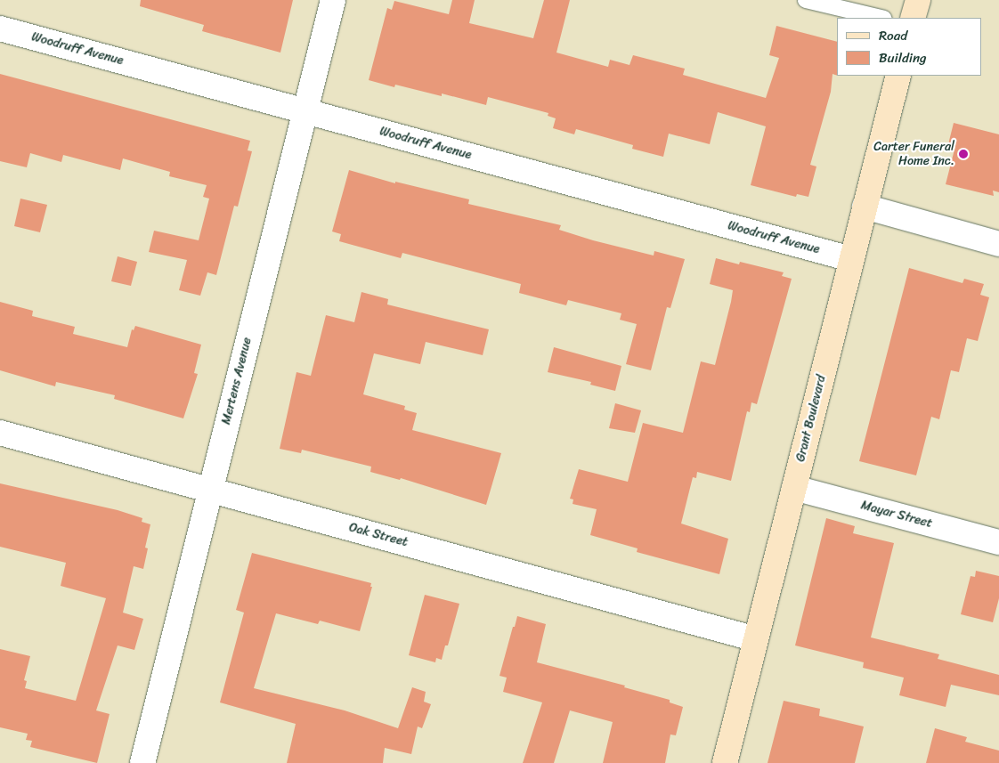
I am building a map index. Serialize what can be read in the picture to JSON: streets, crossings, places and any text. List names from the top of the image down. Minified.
{"streets":{"street":["Woodruff Avenue","Mertens Avenue","Grant Boulevard","Mayar Street","Oak Street"]},"crossings":[["Woodruff Avenue","Mertens Avenue"],["Woodruff Avenue","Grant Boulevard"],["Mertens Avenue","Oak Street"],["Grant Boulevard","Mayar Street"],["Grant Boulevard","Oak Street"]],"places":["Carter Funeral Home Inc."],"legend":["Road","Building"]}
